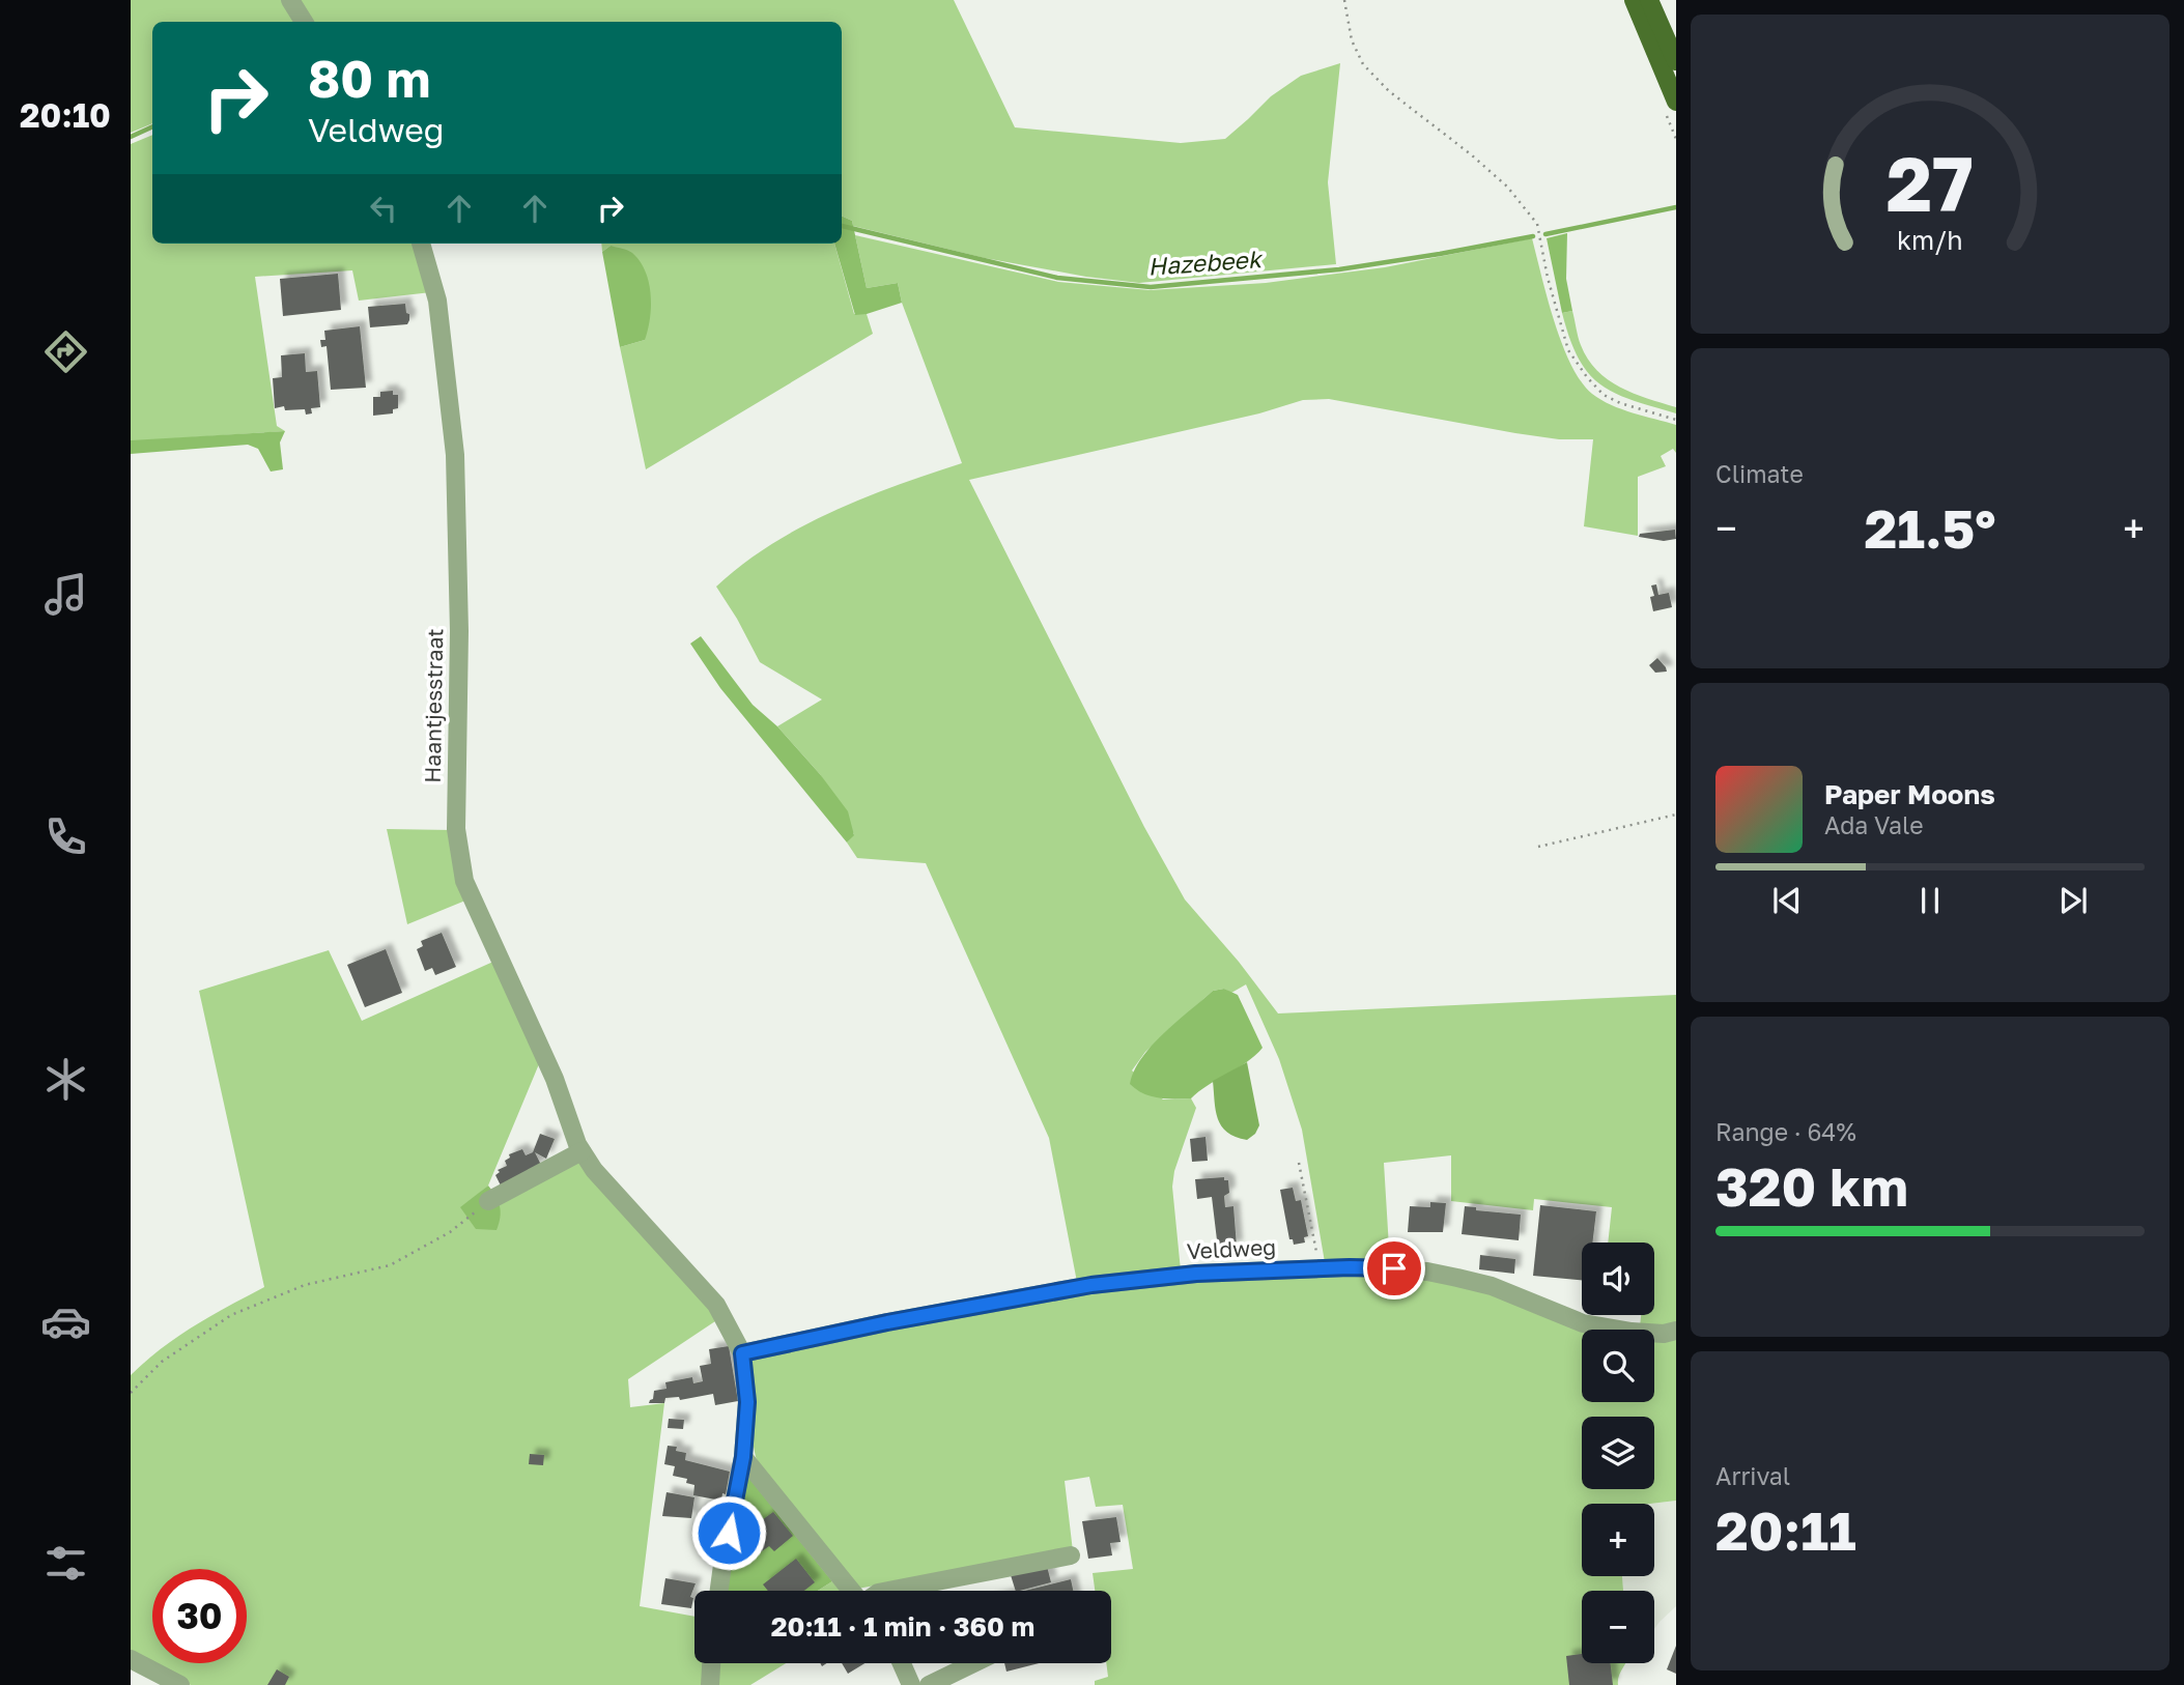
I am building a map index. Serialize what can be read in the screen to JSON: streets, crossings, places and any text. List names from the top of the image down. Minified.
{"streets":{"street":["Haantjesstraat","Veldweg"]},"crossings":[["Haantjesstraat","Veldweg"]],"water":["Hazebeek"],"page":{"tabs":"20:10","turn":["80 m","Veldweg"],"tile":["Climate",["Range · 64%","320 km"],["Arrival","20:11"]],"heat":["−","21.5°","+"],"song":["Paper Moons","Ada Vale"],"map_buttons":["+","−"],"limit":"30","trip":"20:11 · 1 min · 360 m","gauge":["27","km/h"]}}
